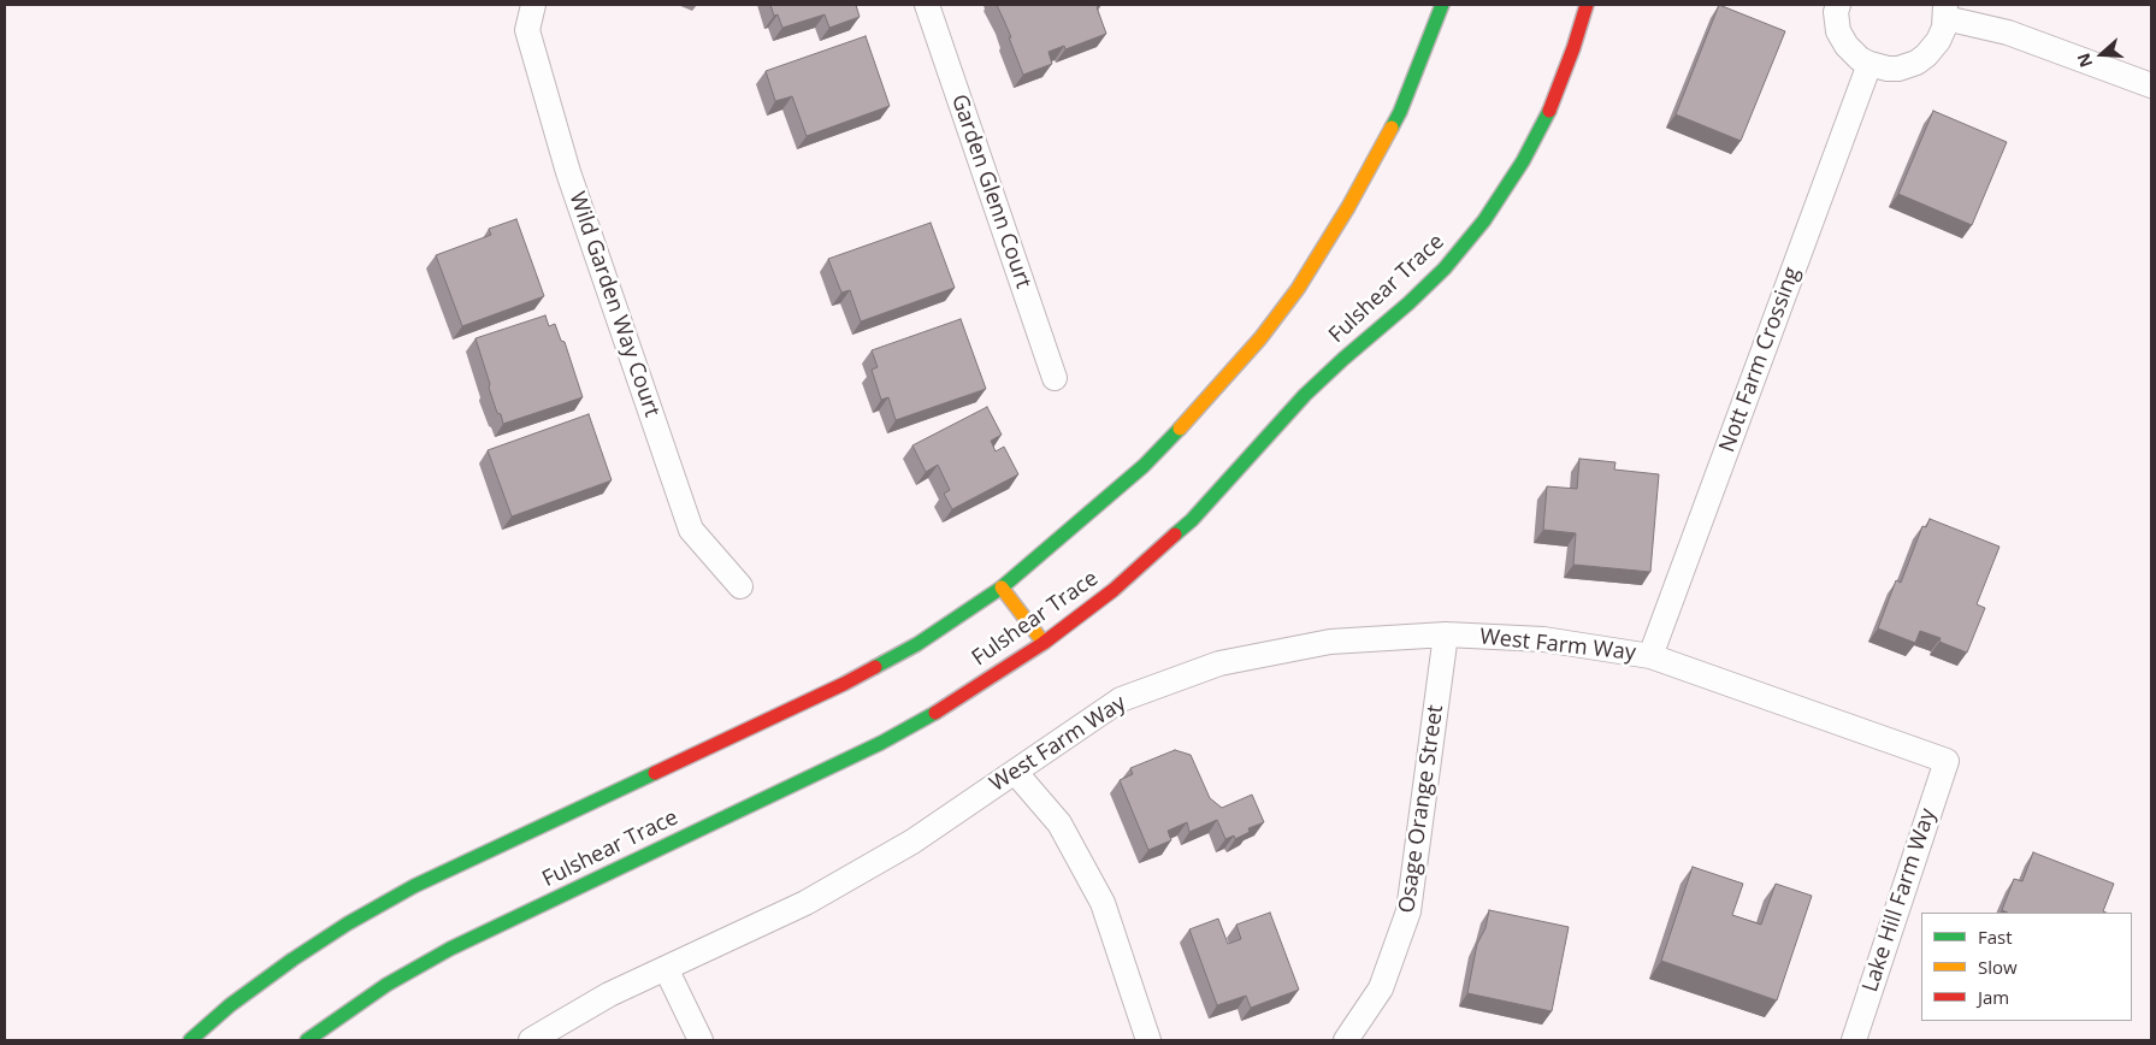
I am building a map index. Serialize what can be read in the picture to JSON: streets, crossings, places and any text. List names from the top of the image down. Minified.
{"streets":{"street":["Garden Glenn Court","Fulshear Trace","Wild Garden Way Court","Nott Farm Crossing","West Farm Way","Osage Orange Street","Lake Hill Farm Way"]},"crossings":[["Nott Farm Crossing","West Farm Way"],["West Farm Way","Osage Orange Street"],["West Farm Way","Lake Hill Farm Way"]],"legend":["Fast","Slow","Jam"],"north":"left"}
